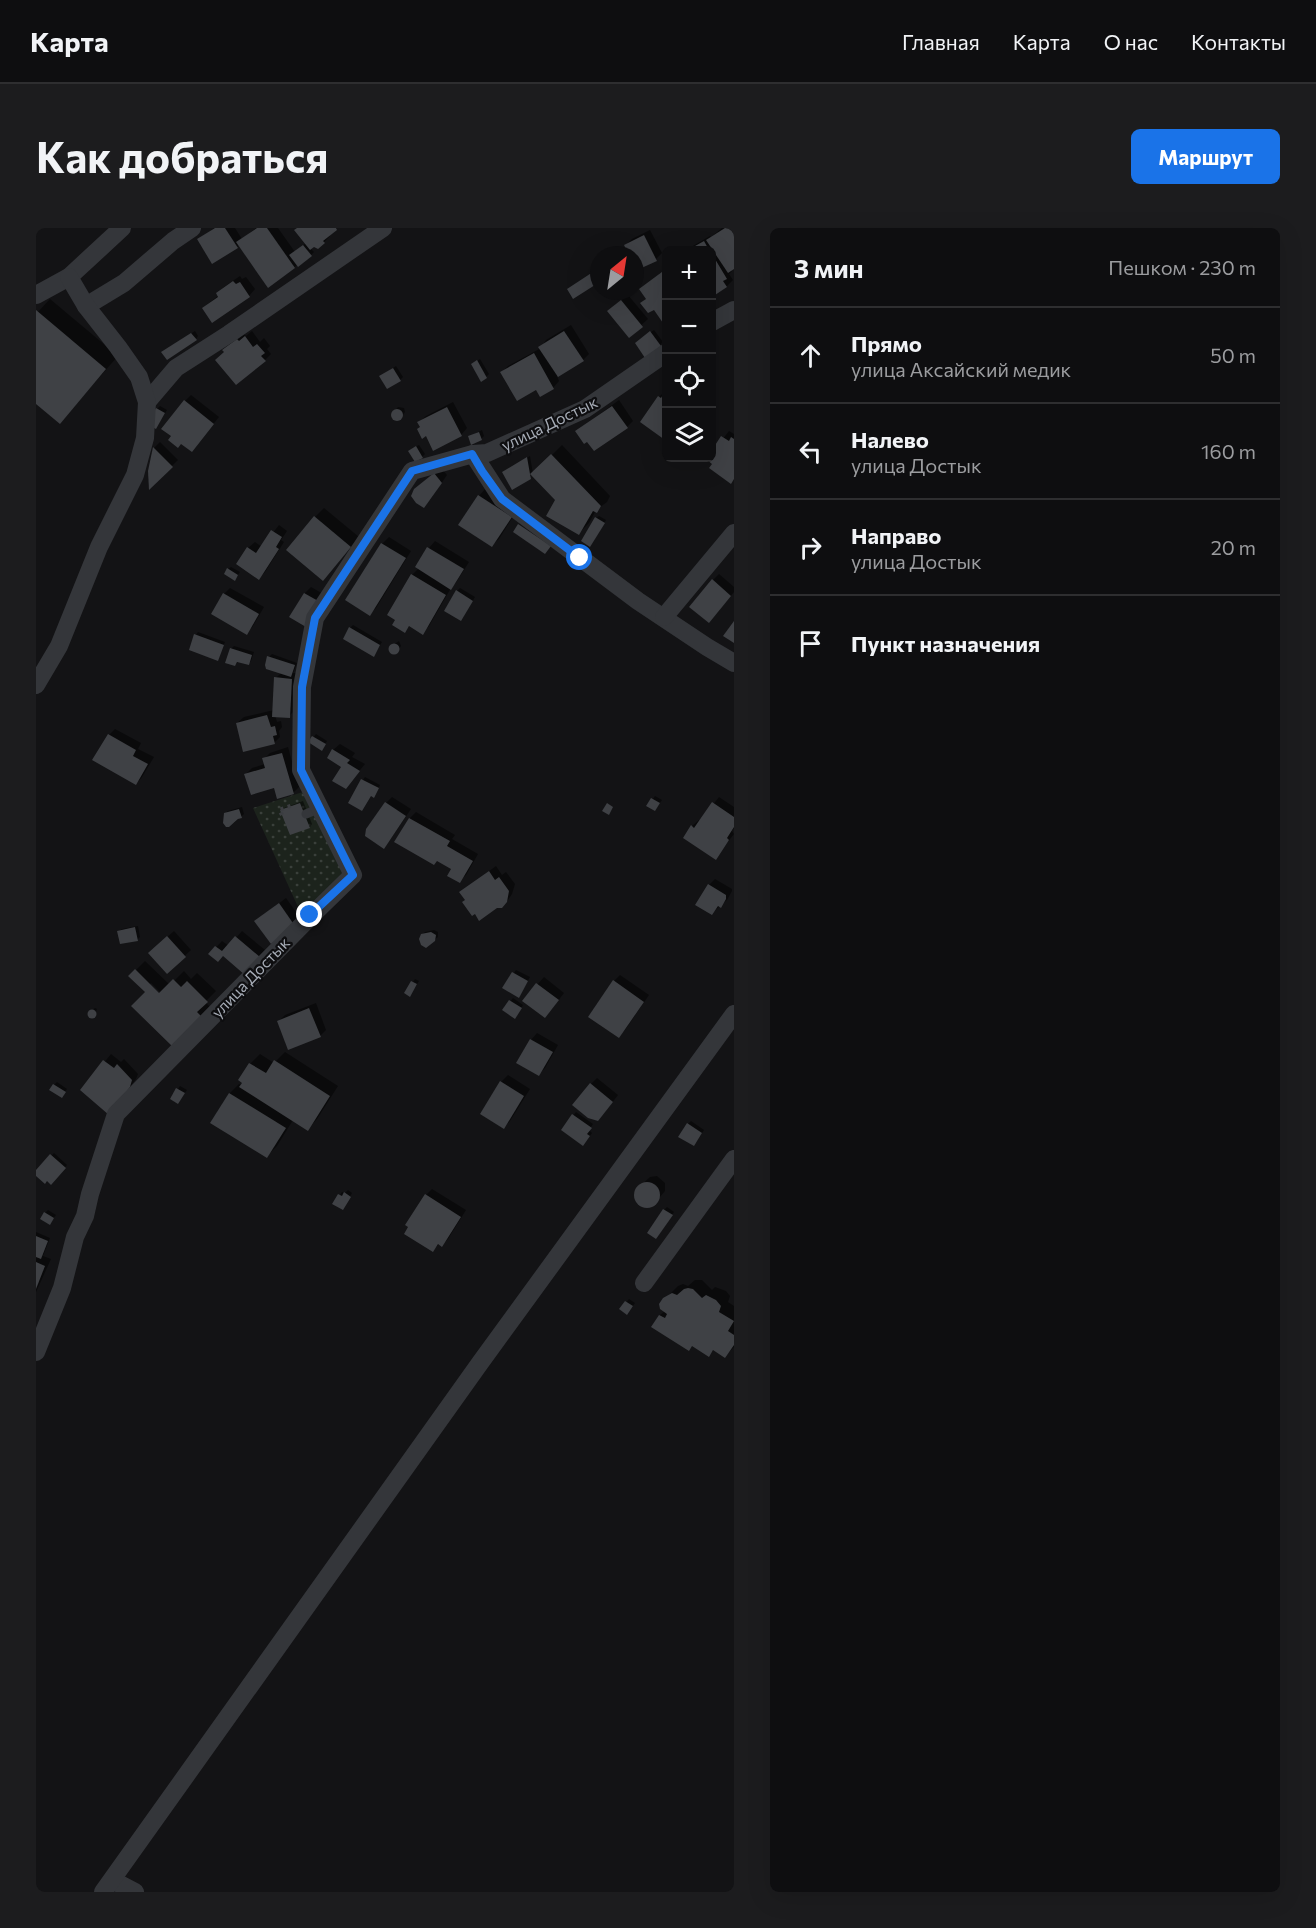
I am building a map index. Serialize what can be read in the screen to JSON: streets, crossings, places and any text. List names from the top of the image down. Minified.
{"streets":{"street":["улица Достык"]},"north":"top right","page":{"header":"Карта","nav":["Главная","Карта","О нас","Контакты"],"buttons":"Маршрут","title":"Как добраться","heading":["3 мин","Пешком · 230 m"],"map_buttons":["+","−"],"list":[["Прямо","улица Аксайский медик","50 m"],["Налево","улица Достык","160 m"],["Направо","улица Достык","20 m"],"Пункт назначения"]}}
